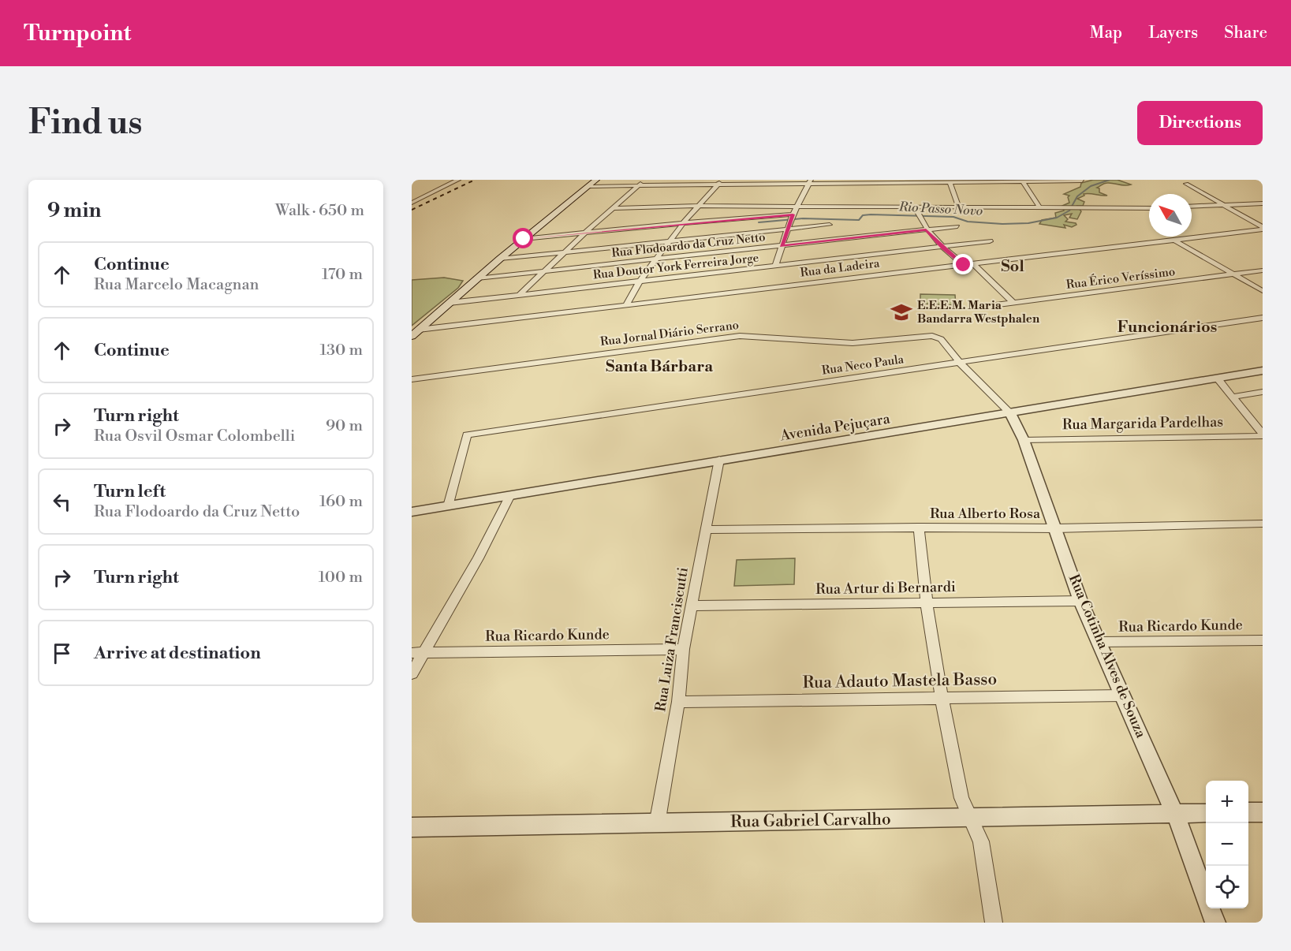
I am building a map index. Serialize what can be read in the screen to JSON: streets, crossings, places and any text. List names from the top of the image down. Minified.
{"streets":{"street":["Rua Flodoardo da Cruz Netto","Rua Doutor York Ferreira Jorge","Rua da Ladeira","Rua Érico Veríssimo","Rua Jornal Diário Serrano","Rua Neco Paula","Rua Margarida Pardelhas","Avenida Pejuçara","Rua Alberto Rosa","Rua Artur di Bernardi","Rua Ricardo Kunde","Rua Luiza Franciscutti","Rua Cotinha Alves de Souza","Rua Adauto Mastela Basso","Rua Gabriel Carvalho"]},"crossings":[["Rua Flodoardo da Cruz Netto","Rua Doutor York Ferreira Jorge"],["Rua Jornal Diário Serrano","Rua Cotinha Alves de Souza"],["Rua Neco Paula","Avenida Pejuçara"],["Rua Neco Paula","Rua Cotinha Alves de Souza"],["Rua Margarida Pardelhas","Rua Cotinha Alves de Souza"],["Avenida Pejuçara","Rua Luiza Franciscutti"],["Avenida Pejuçara","Rua Cotinha Alves de Souza"],["Rua Alberto Rosa","Rua Luiza Franciscutti"],["Rua Alberto Rosa","Rua Cotinha Alves de Souza"],["Rua Artur di Bernardi","Rua Luiza Franciscutti"],["Rua Artur di Bernardi","Rua Cotinha Alves de Souza"],["Rua Ricardo Kunde","Rua Luiza Franciscutti"],["Rua Ricardo Kunde","Rua Cotinha Alves de Souza"],["Rua Luiza Franciscutti","Rua Adauto Mastela Basso"],["Rua Luiza Franciscutti","Rua Gabriel Carvalho"],["Rua Cotinha Alves de Souza","Rua Adauto Mastela Basso"],["Rua Cotinha Alves de Souza","Rua Gabriel Carvalho"]],"districts":["Sol","Funcionários","Santa Bárbara"],"water":["Rio Passo Novo"],"places":{"school or university":["E.E.E.M. Maria Bandarra Westphalen"]},"north":"top left","page":{"header":"Turnpoint","nav":["Map","Layers","Share"],"buttons":"Directions","title":"Find us","heading":["9 min","Walk · 650 m"],"list":[["Continue","Rua Marcelo Macagnan","170 m"],["Continue","130 m"],["Turn right","Rua Osvil Osmar Colombelli","90 m"],["Turn left","Rua Flodoardo da Cruz Netto","160 m"],["Turn right","100 m"],"Arrive at destination"],"map_buttons":["+","−"]}}
